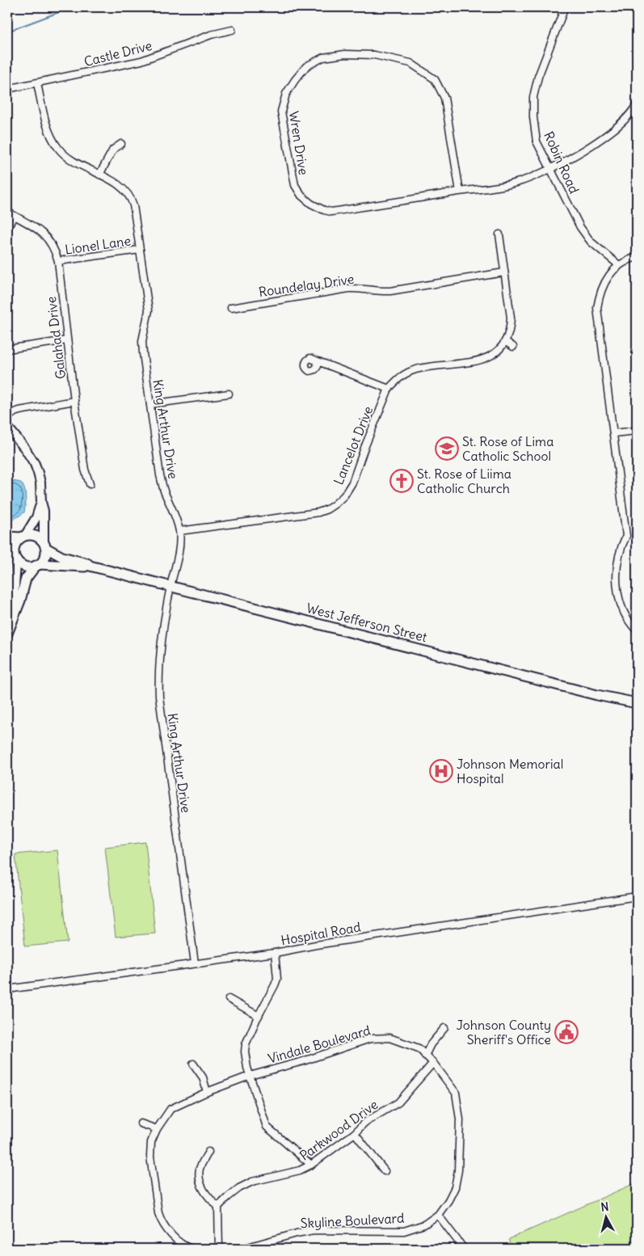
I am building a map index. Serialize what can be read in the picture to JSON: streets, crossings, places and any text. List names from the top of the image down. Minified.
{"streets":{"main road":["West Jefferson Street"],"street":["Castle Drive","Wren Drive","Robin Road","Lionel Lane","Roundelay Drive","Galahad Drive","King Arthur Drive","Lancelot Drive","Hospital Road","Vindale Boulevard","Parkwood Drive","Skyline Boulevard"]},"crossings":[["Castle Drive","King Arthur Drive"],["Wren Drive","Robin Road"],["Lionel Lane","Galahad Drive"],["Lionel Lane","King Arthur Drive"],["Roundelay Drive","Lancelot Drive"],["King Arthur Drive","Lancelot Drive"],["King Arthur Drive","West Jefferson Street"],["King Arthur Drive","Hospital Road"],["Vindale Boulevard","Parkwood Drive"],["Vindale Boulevard","Skyline Boulevard"]],"places":{"school or university":["St. Rose of Lima Catholic School"],"church":["St. Rose of Liima Catholic Church"],"hospital":["Johnson Memorial Hospital"],"public building":["Johnson County Sheriff's Office"]},"north":"top"}
